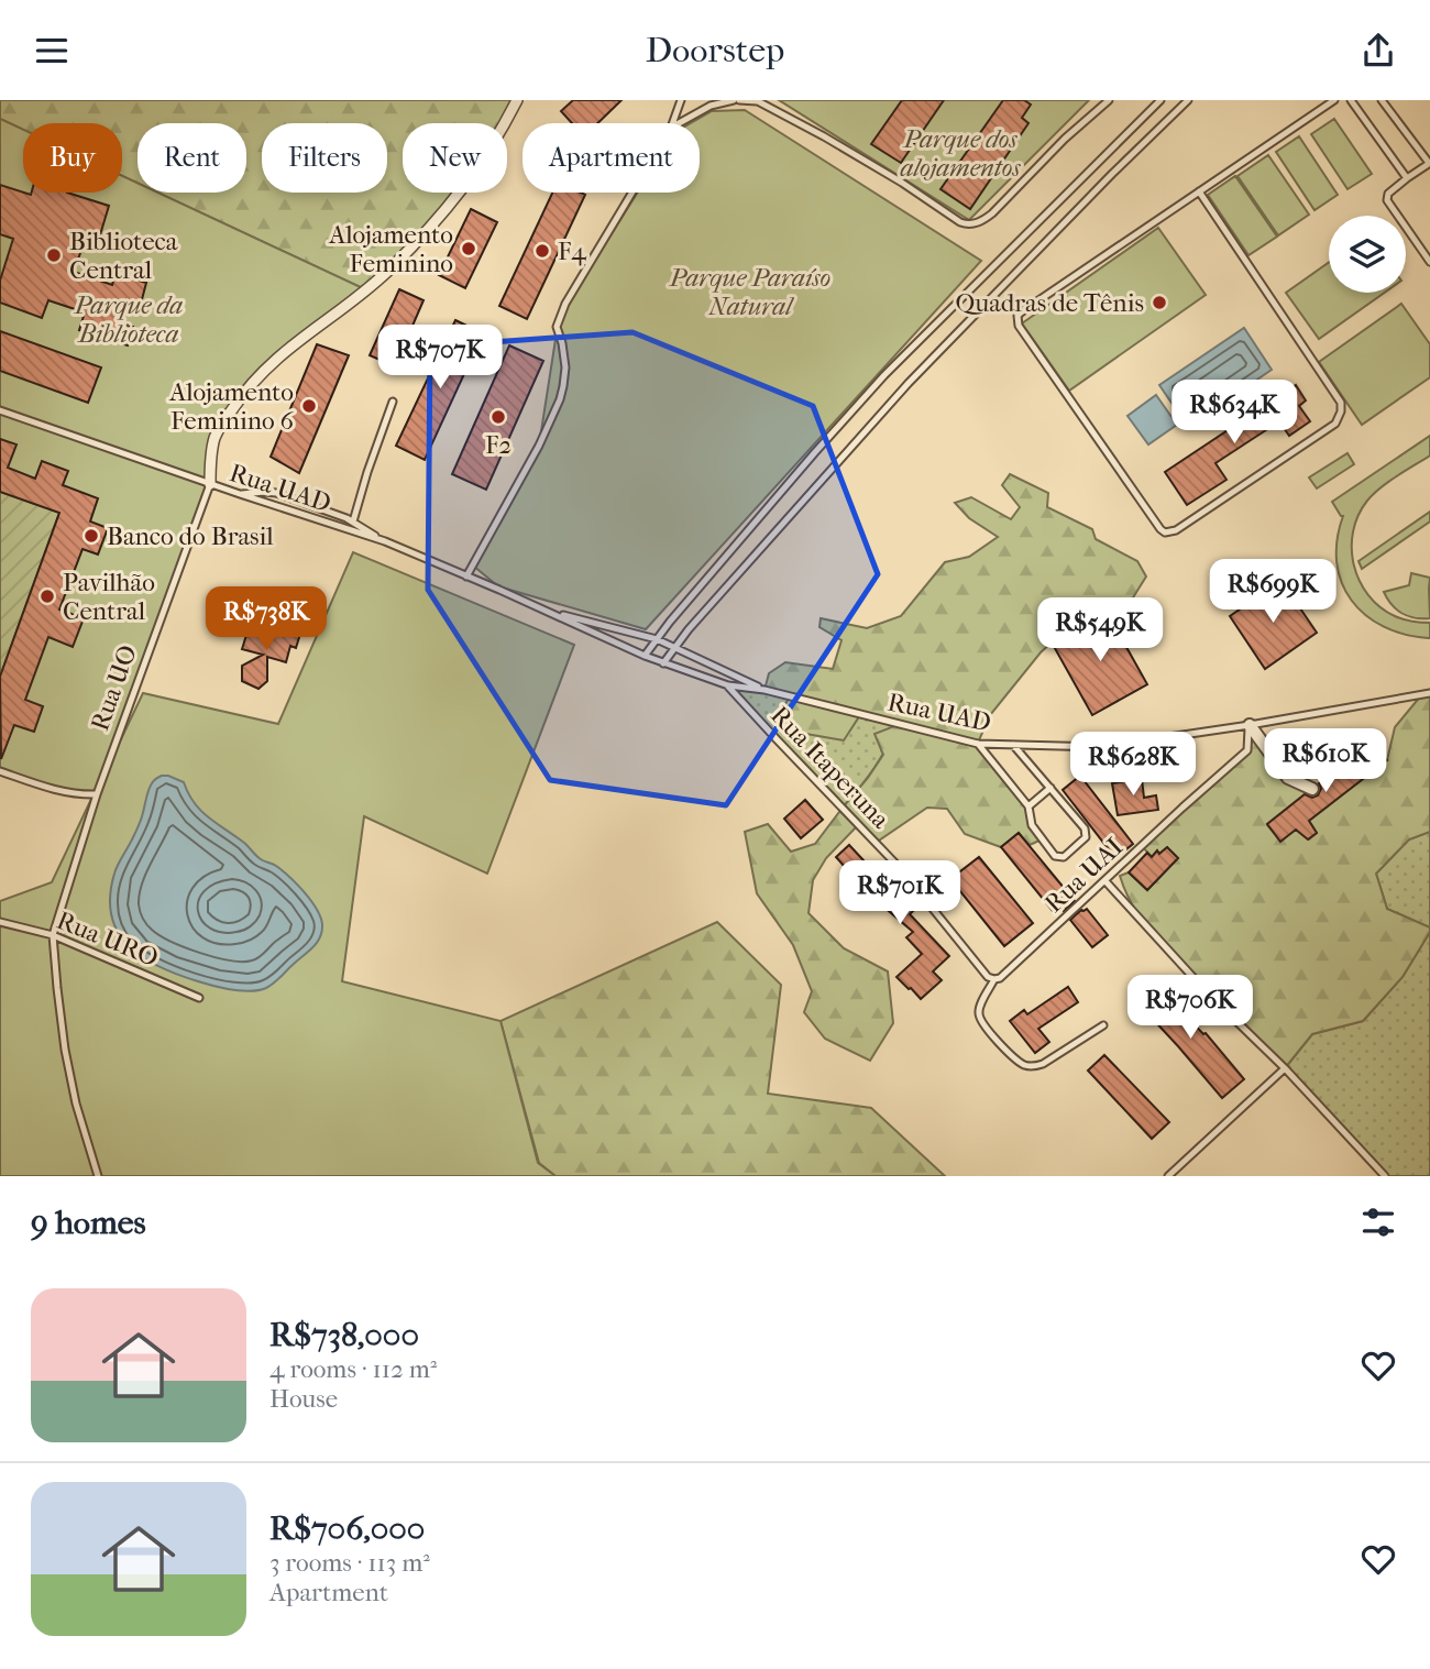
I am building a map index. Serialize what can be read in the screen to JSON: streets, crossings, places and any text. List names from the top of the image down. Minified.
{"streets":{"street":["Rua UO"],"lane":["Rua UAD","Rua Itaperuna","Rua UAI","Rua URO"]},"crossings":[["Rua UAD","Rua UO"],["Rua UAD","Rua Itaperuna"],["Rua UAD","Rua UAI"],["Rua UO","Rua URO"],["Rua Itaperuna","Rua UAI"]],"parks":["Parque dos alojamentos","Parque Paraíso Natural","Parque da Biblioteca"],"places":["Alojamento Feminino","F4","Biblioteca Central","Quadras de Tênis","Alojamento Feminino 6","F2","Banco do Brasil","Pavilhão Central"],"page":{"header":"Doorstep","chip":["Buy","Rent","Filters","New","Apartment"],"price":["R$707K","R$634K","R$699K","R$738K","R$549K","R$610K","R$628K","R$701K","R$706K"],"heading":"9 homes","list":[{"name":"R$738,000","note":"4 rooms · 112 m² · House"},{"name":"R$706,000","note":"3 rooms · 113 m² · Apartment"}]}}
